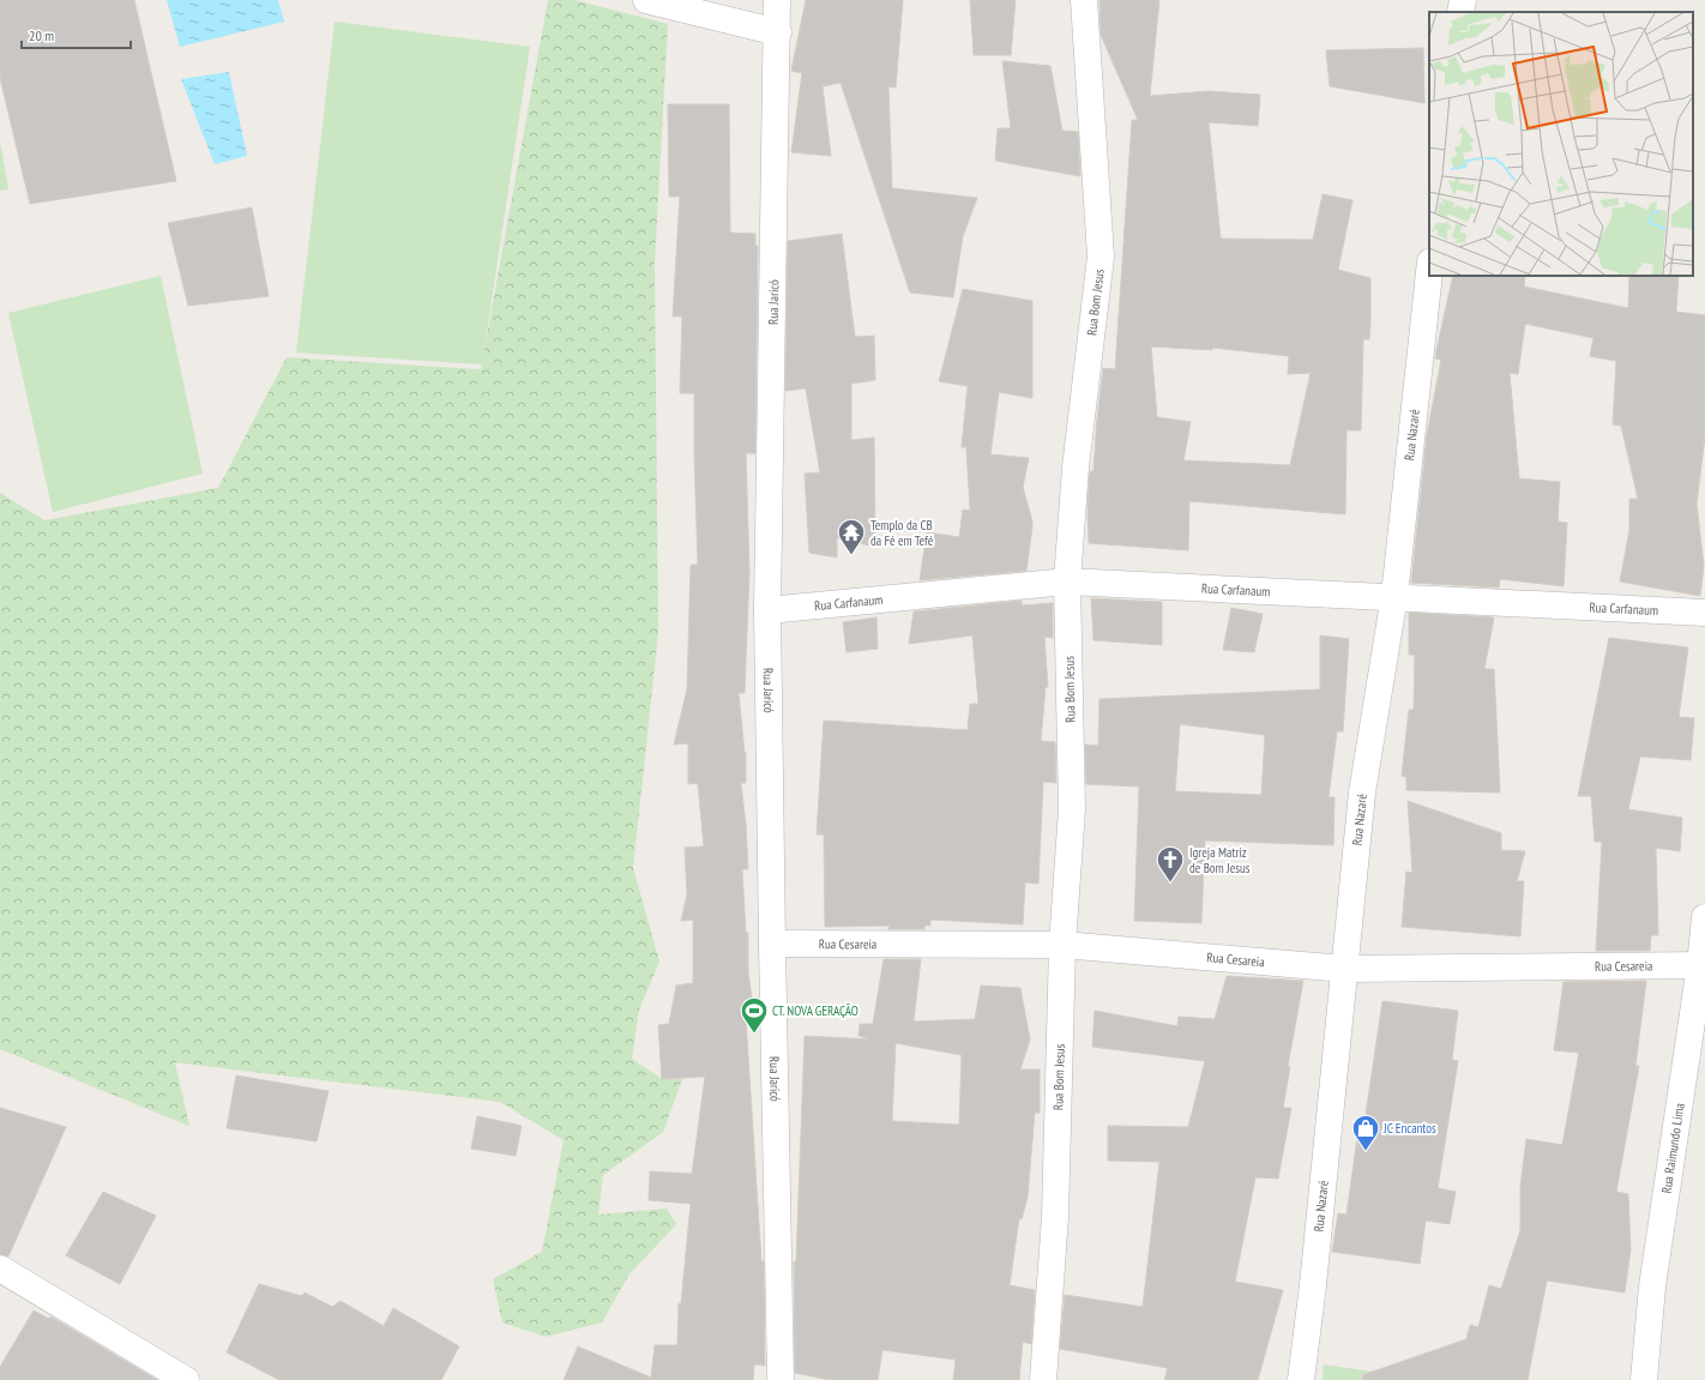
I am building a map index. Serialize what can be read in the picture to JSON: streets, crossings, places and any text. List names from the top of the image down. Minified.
{"streets":{"street":["Rua Jaricó","Rua Bom Jesus","Rua Nazaré","Rua Carfanaum","Rua Cesareia","Rua Raimundo Lima"]},"crossings":[["Rua Jaricó","Rua Carfanaum"],["Rua Jaricó","Rua Cesareia"],["Rua Bom Jesus","Rua Carfanaum"],["Rua Bom Jesus","Rua Cesareia"],["Rua Nazaré","Rua Carfanaum"],["Rua Nazaré","Rua Cesareia"],["Rua Cesareia","Rua Raimundo Lima"]],"places":{"temple":["Templo da CB da Fé em Tefé"],"church":["Igreja Matriz de Bom Jesus"],"sports":["CT. NOVA GERAÇÃO"],"shop":["JC Encantos"]},"scale_bar":"20 m"}
